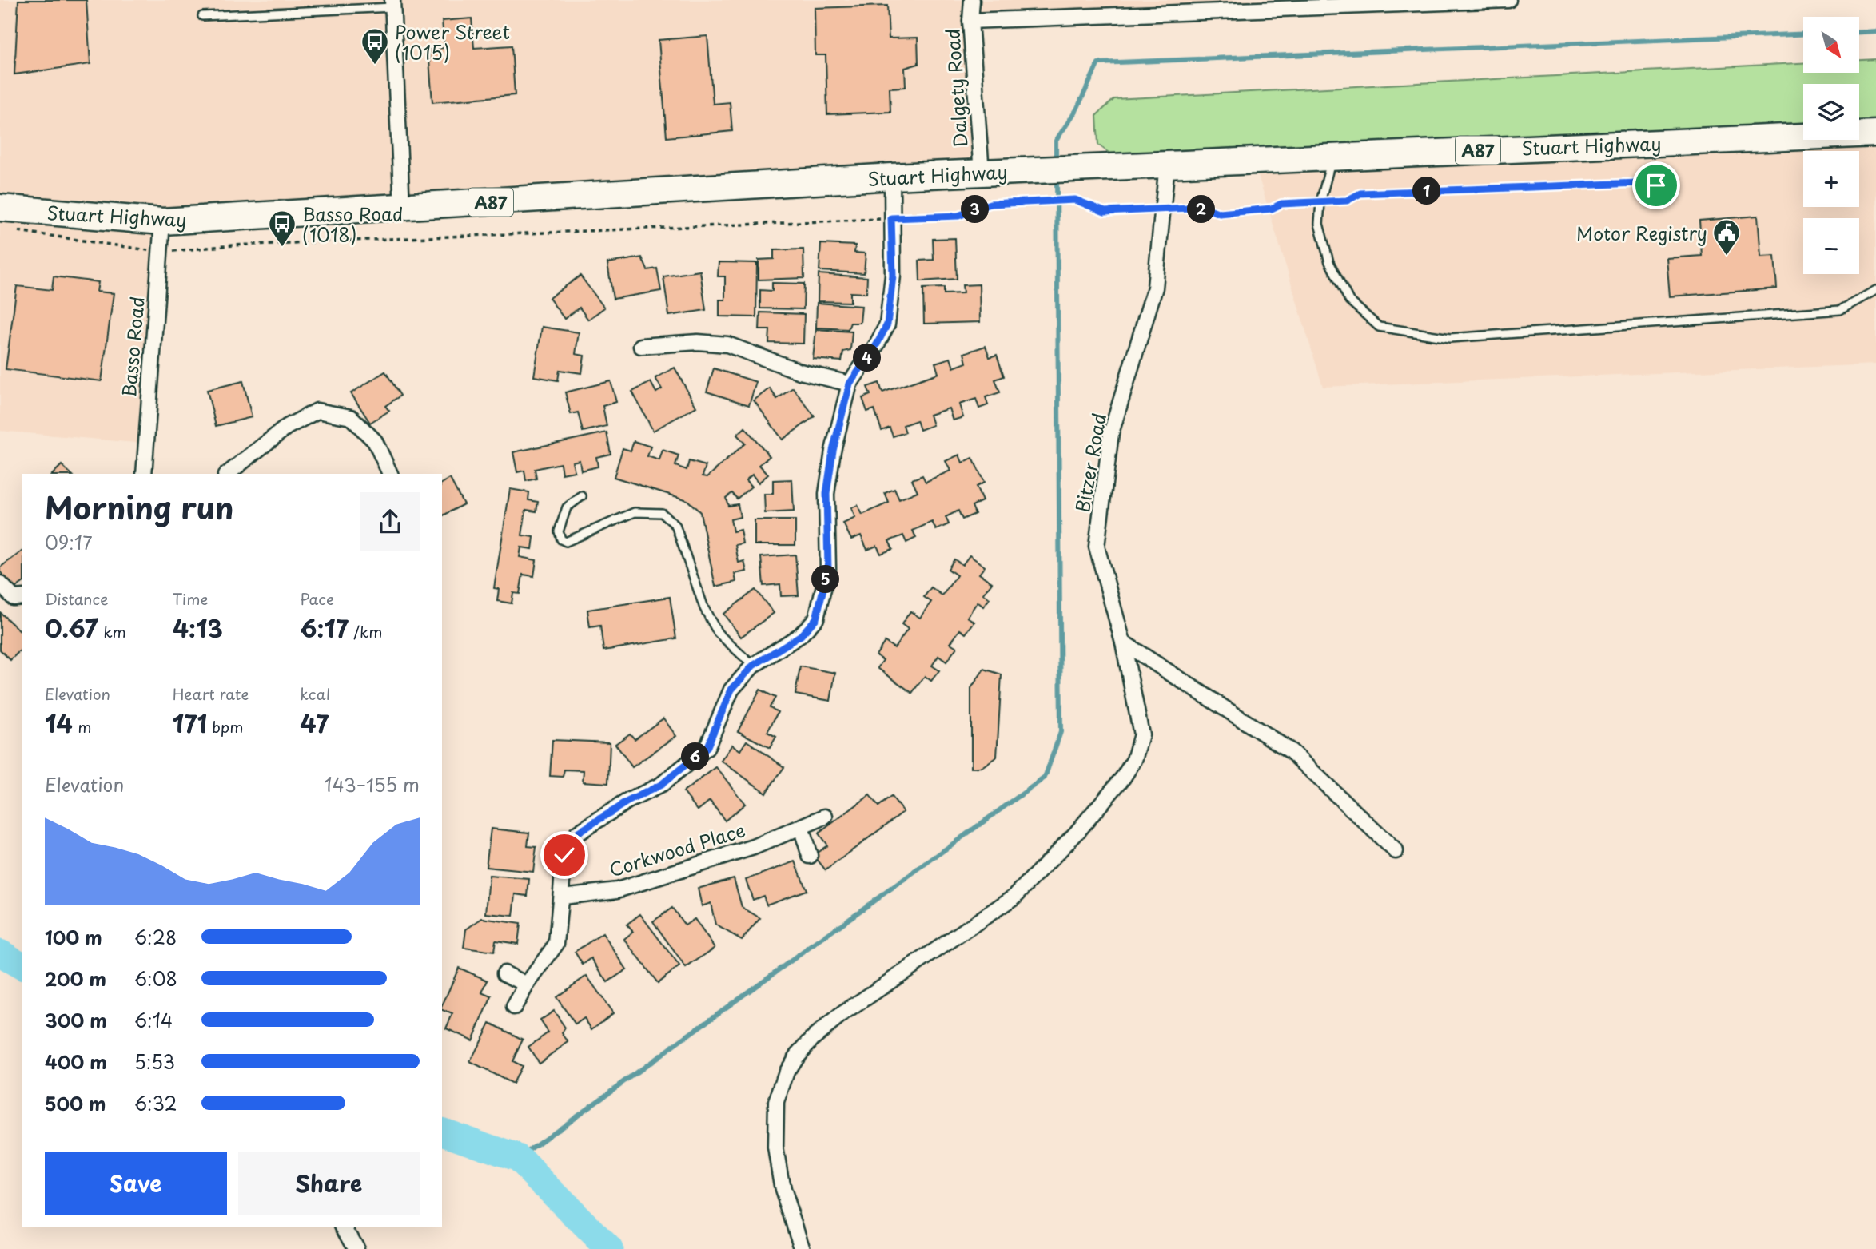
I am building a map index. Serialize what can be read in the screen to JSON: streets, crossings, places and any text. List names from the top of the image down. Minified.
{"streets":{"highway":["Stuart Highway","A87"],"street":["Dalgety Road","Basso Road","Bitzer Road","Corkwood Place"]},"crossings":[["Dalgety Road","Stuart Highway"],["Stuart Highway","Basso Road"],["Stuart Highway","Bitzer Road"]],"places":{"bus stop":["Power Street (1015)","Basso Road (1018)"],"public building":["Motor Registry"]},"north":"bottom right","page":{"map_buttons":["+","−"],"pins":["1","2","3","4","5","6"],"heading":["Morning run","09:17"],"stats":[["Distance","0.67 km"],["Time","4:13"],["Pace","6:17 /km"],["Elevation","14 m"],["Heart rate","171 bpm"],["kcal","47"]],"chart":["Elevation","143–155 m"],"list":[{"name":"100 m","note":"6:28"},{"name":"200 m","note":"6:08"},{"name":"300 m","note":"6:14"},{"name":"400 m","note":"5:53"},{"name":"500 m","note":"6:32"}],"buttons":["Save","Share"]}}
